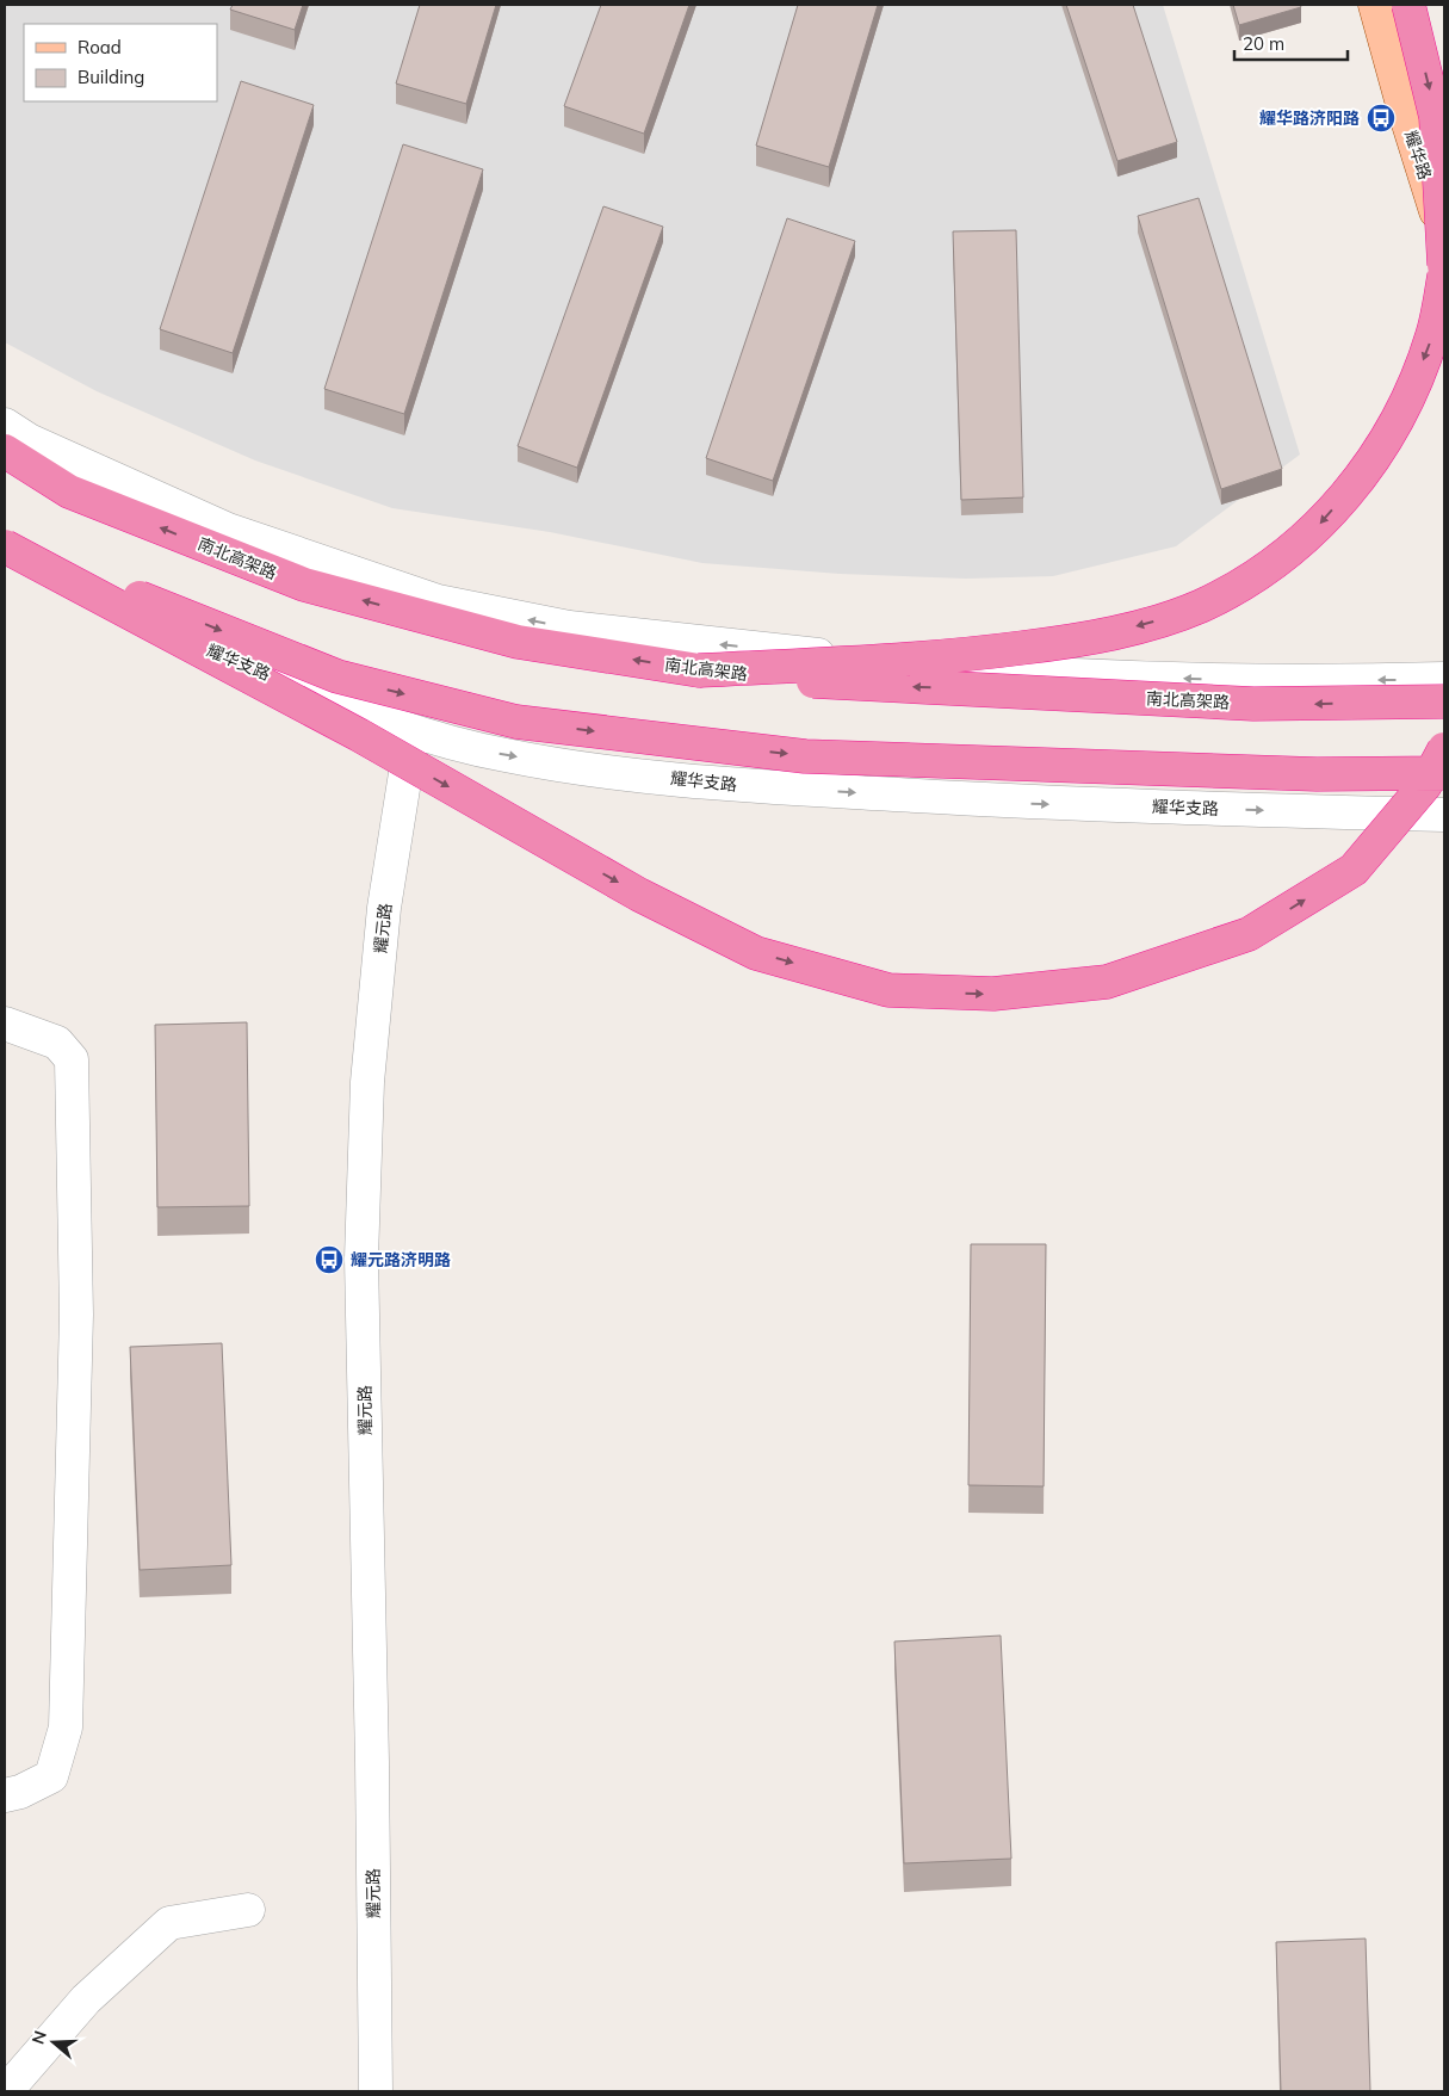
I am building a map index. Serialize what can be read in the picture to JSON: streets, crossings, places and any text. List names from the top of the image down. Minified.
{"streets":{"highway":["南北高架路"],"main road":["耀华路"],"street":["耀华支路","耀元路"]},"crossings":[["耀华支路","耀元路"]],"places":{"bus stop":["耀华路济阳路","耀元路济明路"]},"legend":["Road","Building"],"scale_bar":"20 m","north":"left"}
